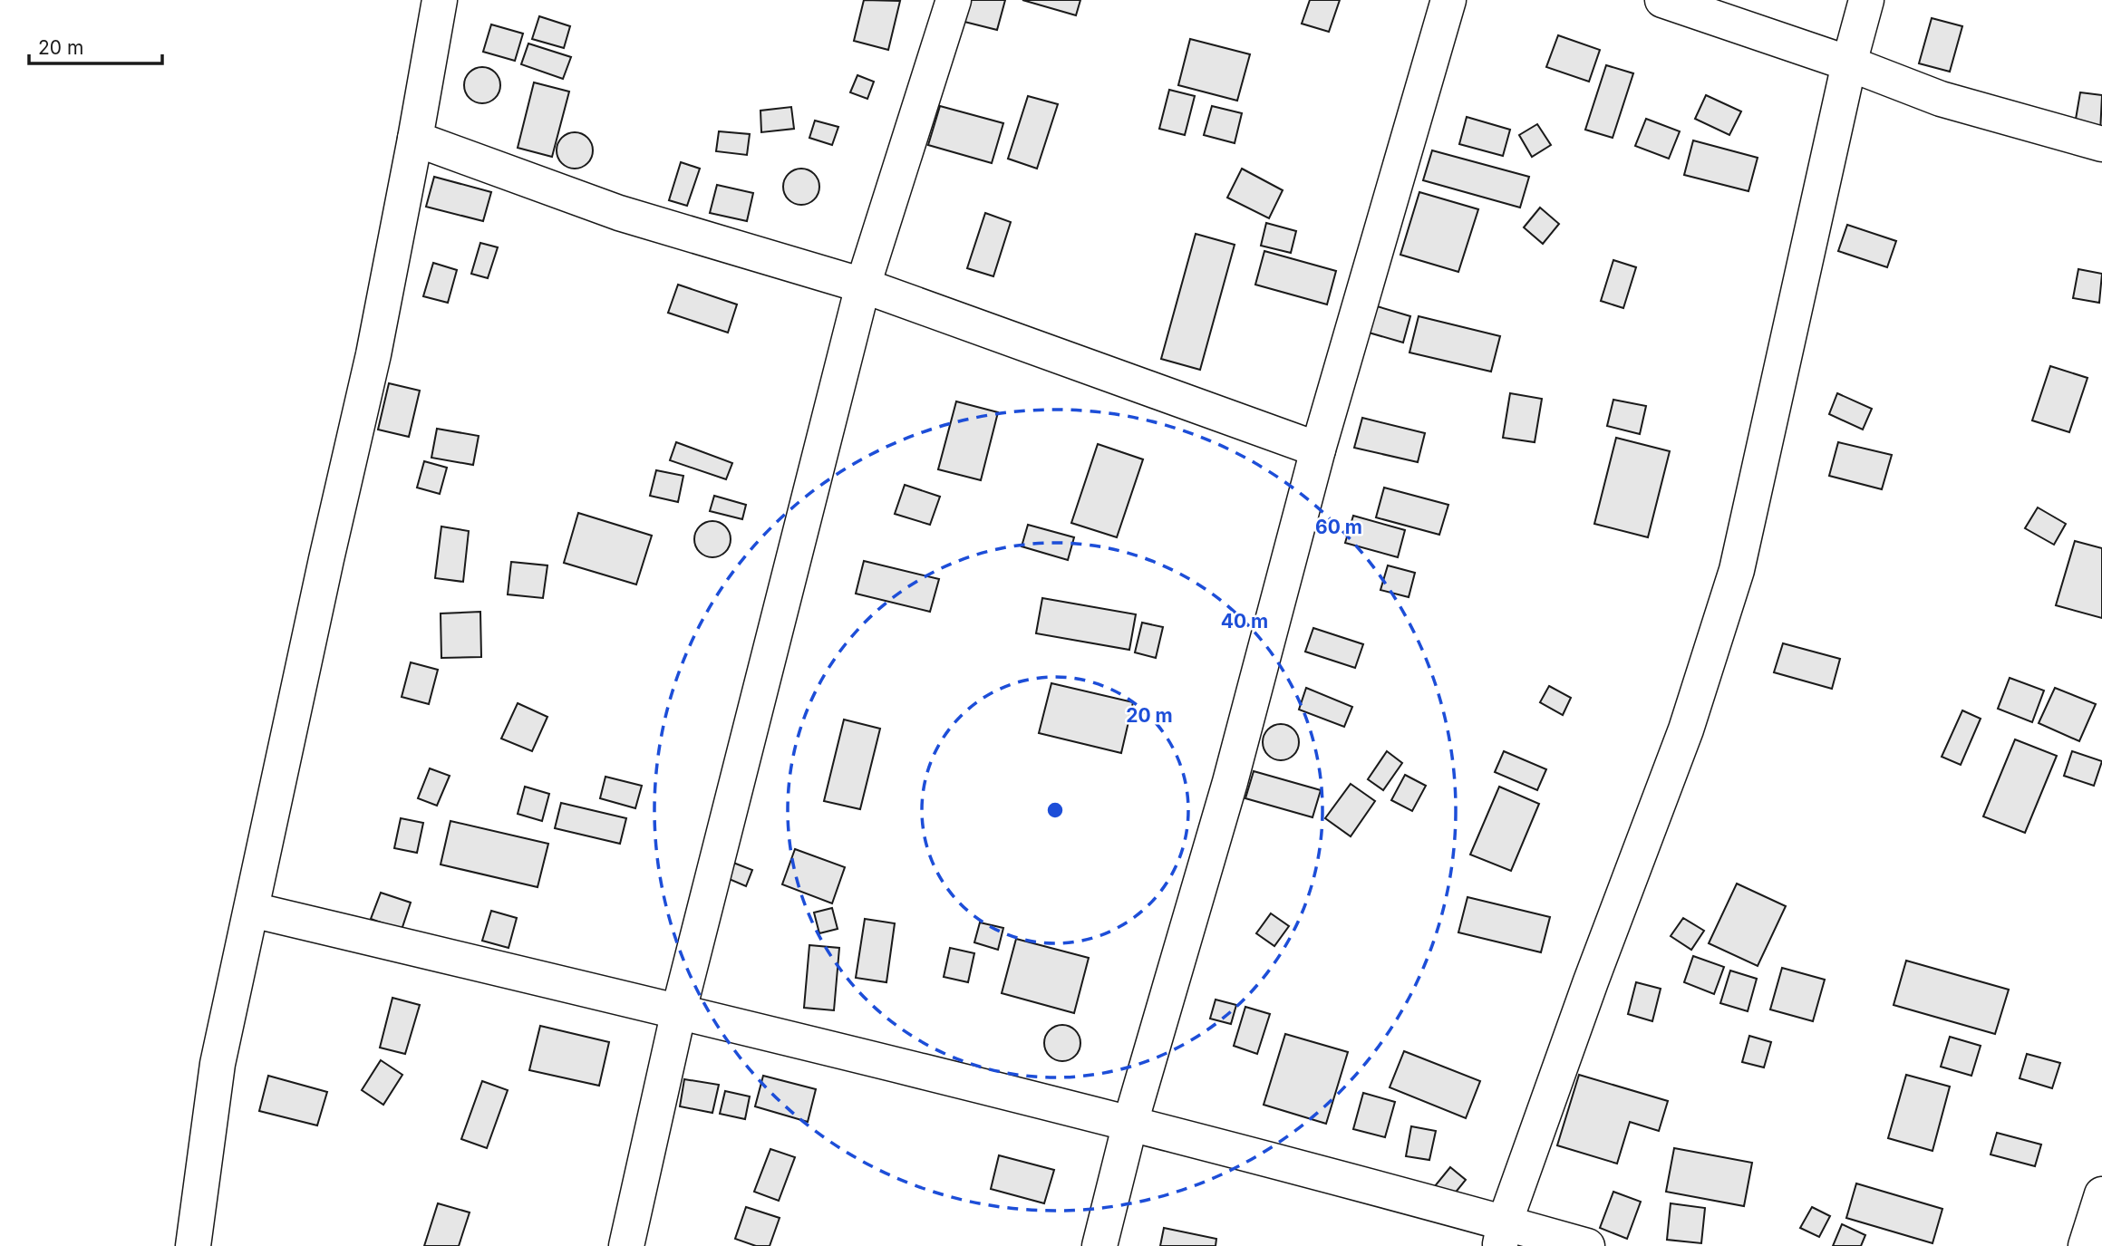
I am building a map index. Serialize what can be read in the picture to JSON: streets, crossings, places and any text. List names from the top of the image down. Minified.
{"scale_bar":"20 m","rings":["60 m","40 m","20 m"]}
